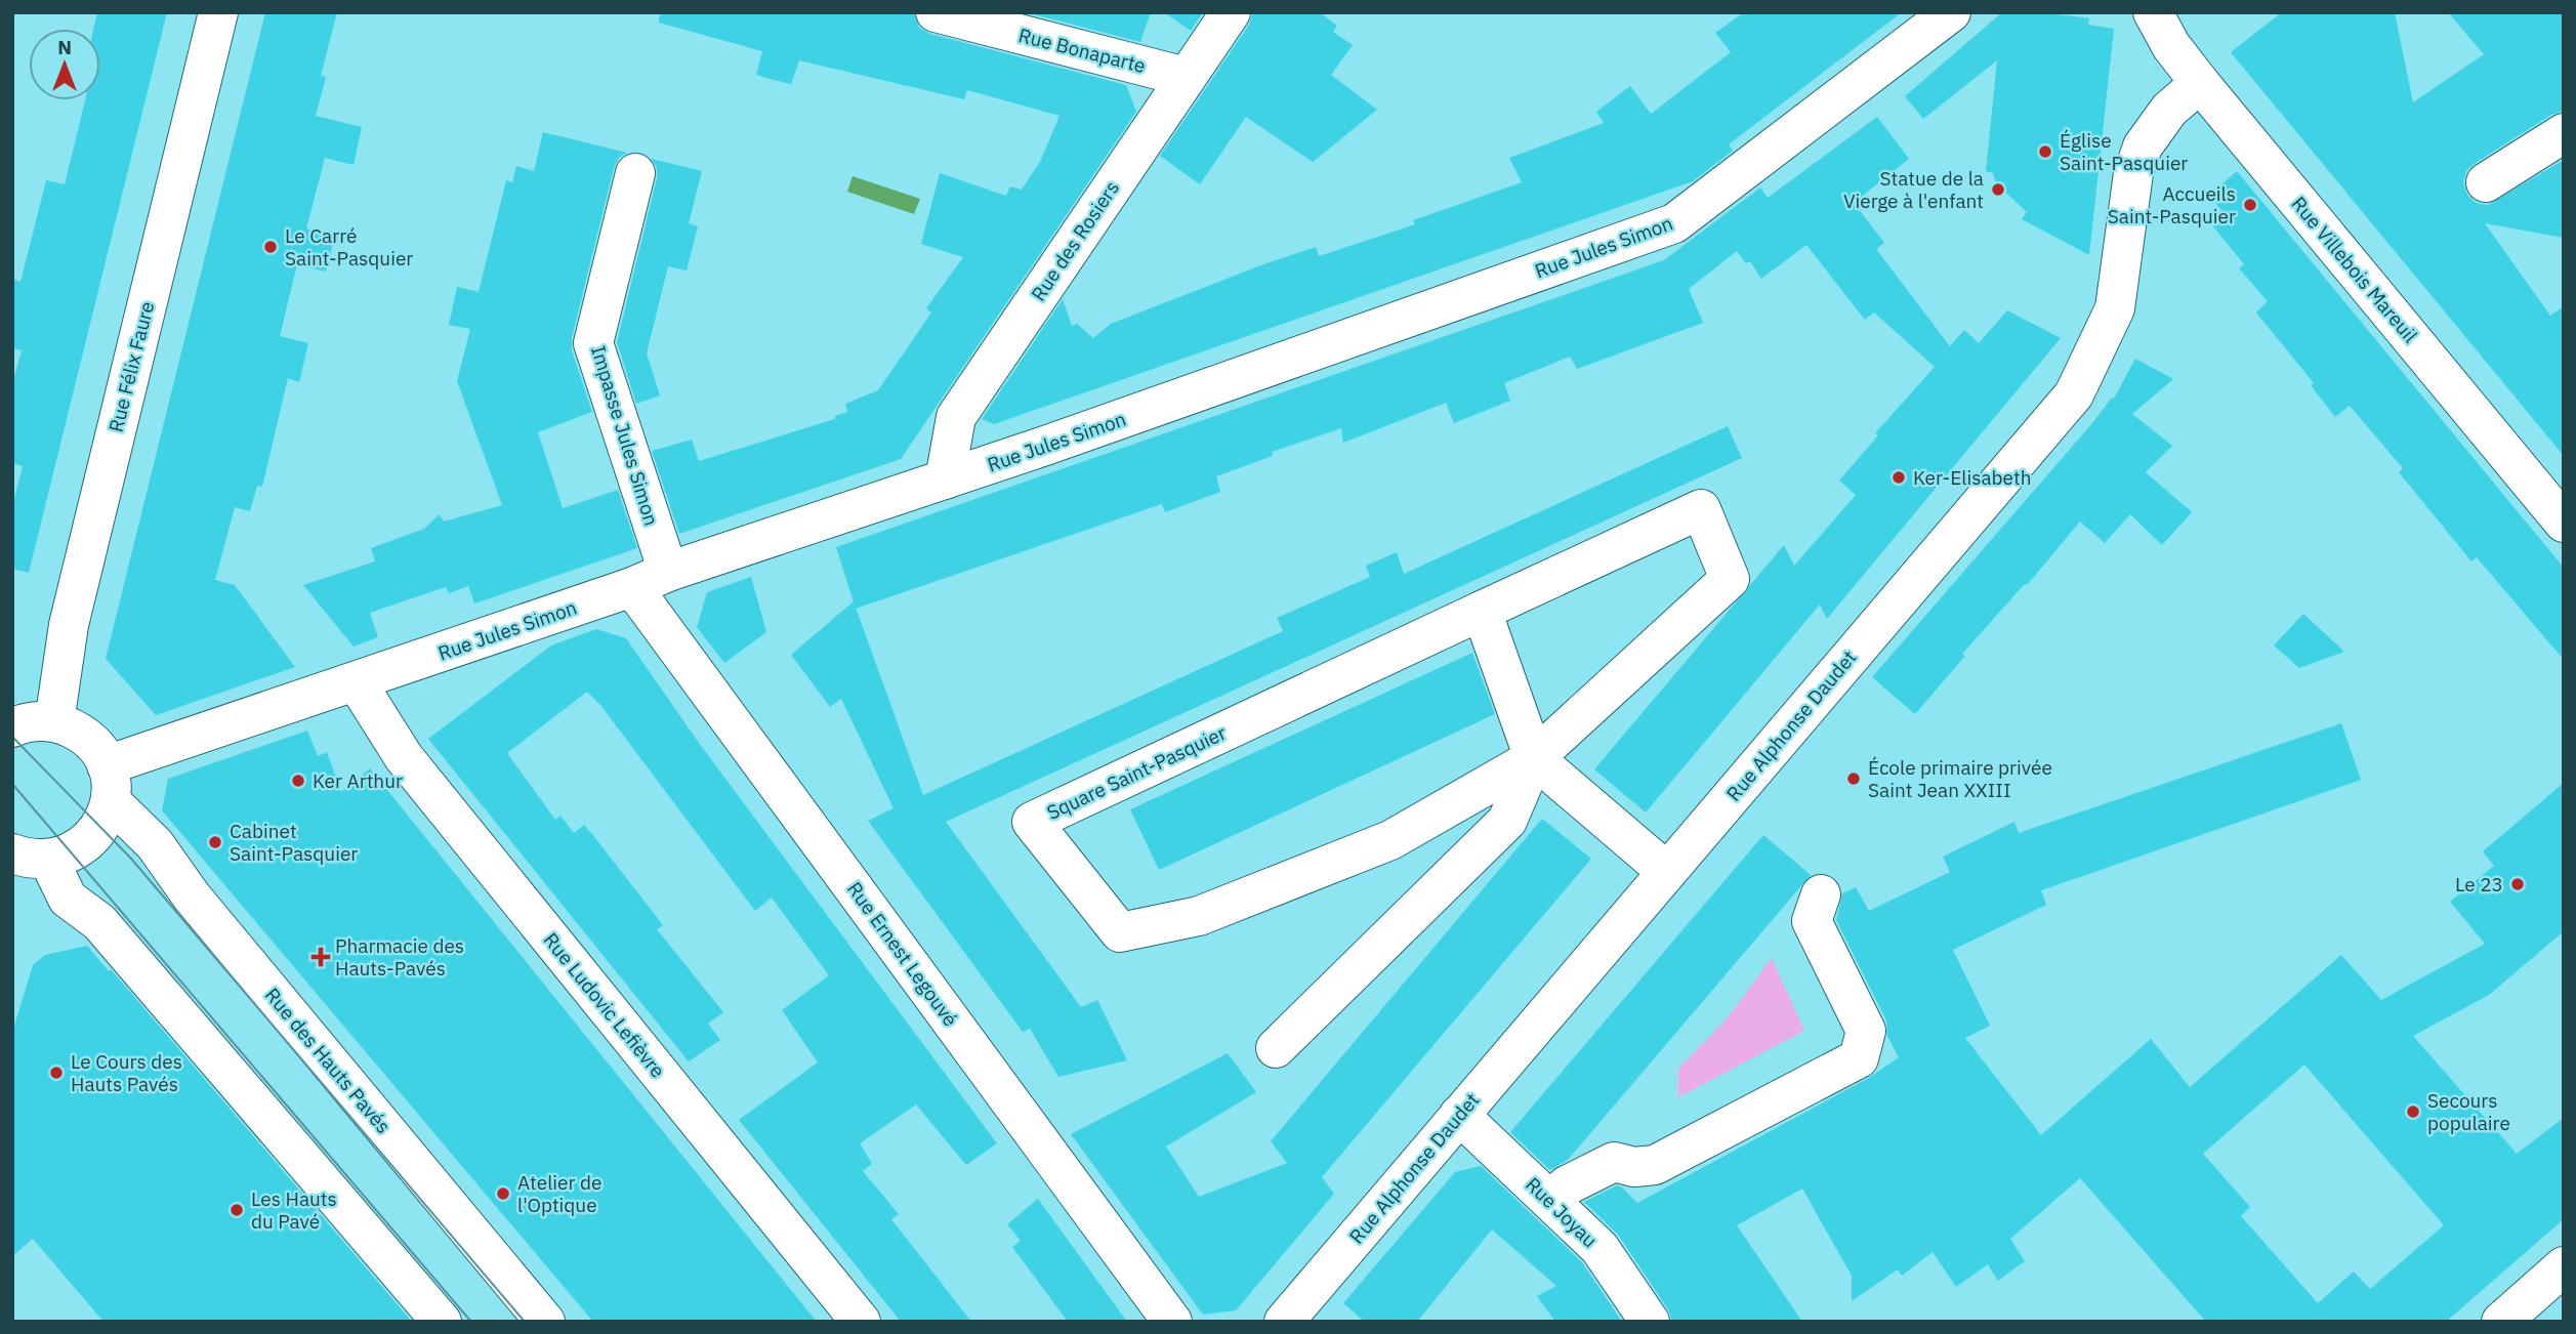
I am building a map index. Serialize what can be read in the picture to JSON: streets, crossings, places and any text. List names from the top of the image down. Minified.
{"streets":{"street":["Rue Bonaparte","Rue des Rosiers","Rue Jules Simon","Rue Villebois Mareuil","Rue Félix Faure","Impasse Jules Simon","Rue Alphonse Daudet","Square Saint-Pasquier","Rue Ernest Legouvé","Rue Ludovic Lefièvre","Rue des Hauts Pavés","Rue Joyau"]},"crossings":[["Rue Bonaparte","Rue des Rosiers"],["Rue des Rosiers","Rue Jules Simon"],["Rue Jules Simon","Impasse Jules Simon"],["Rue Jules Simon","Rue Ernest Legouvé"],["Rue Jules Simon","Rue Ludovic Lefièvre"],["Rue Jules Simon","Rue des Hauts Pavés"],["Rue Villebois Mareuil","Rue Alphonse Daudet"],["Rue Félix Faure","Rue des Hauts Pavés"],["Rue Alphonse Daudet","Rue Joyau"]],"places":{"other":["Église Saint-Pasquier","Statue de la Vierge à l'enfant","Accueils Saint-Pasquier","Le Carré Saint-Pasquier","Ker-Elisabeth","École primaire privée Saint Jean XXIII","Ker Arthur","Cabinet Saint-Pasquier","Le 23","Le Cours des Hauts Pavés","Secours populaire","Atelier de l'Optique","Les Hauts du Pavé"],"health":["Pharmacie des Hauts-Pavés"]},"north":"top"}
